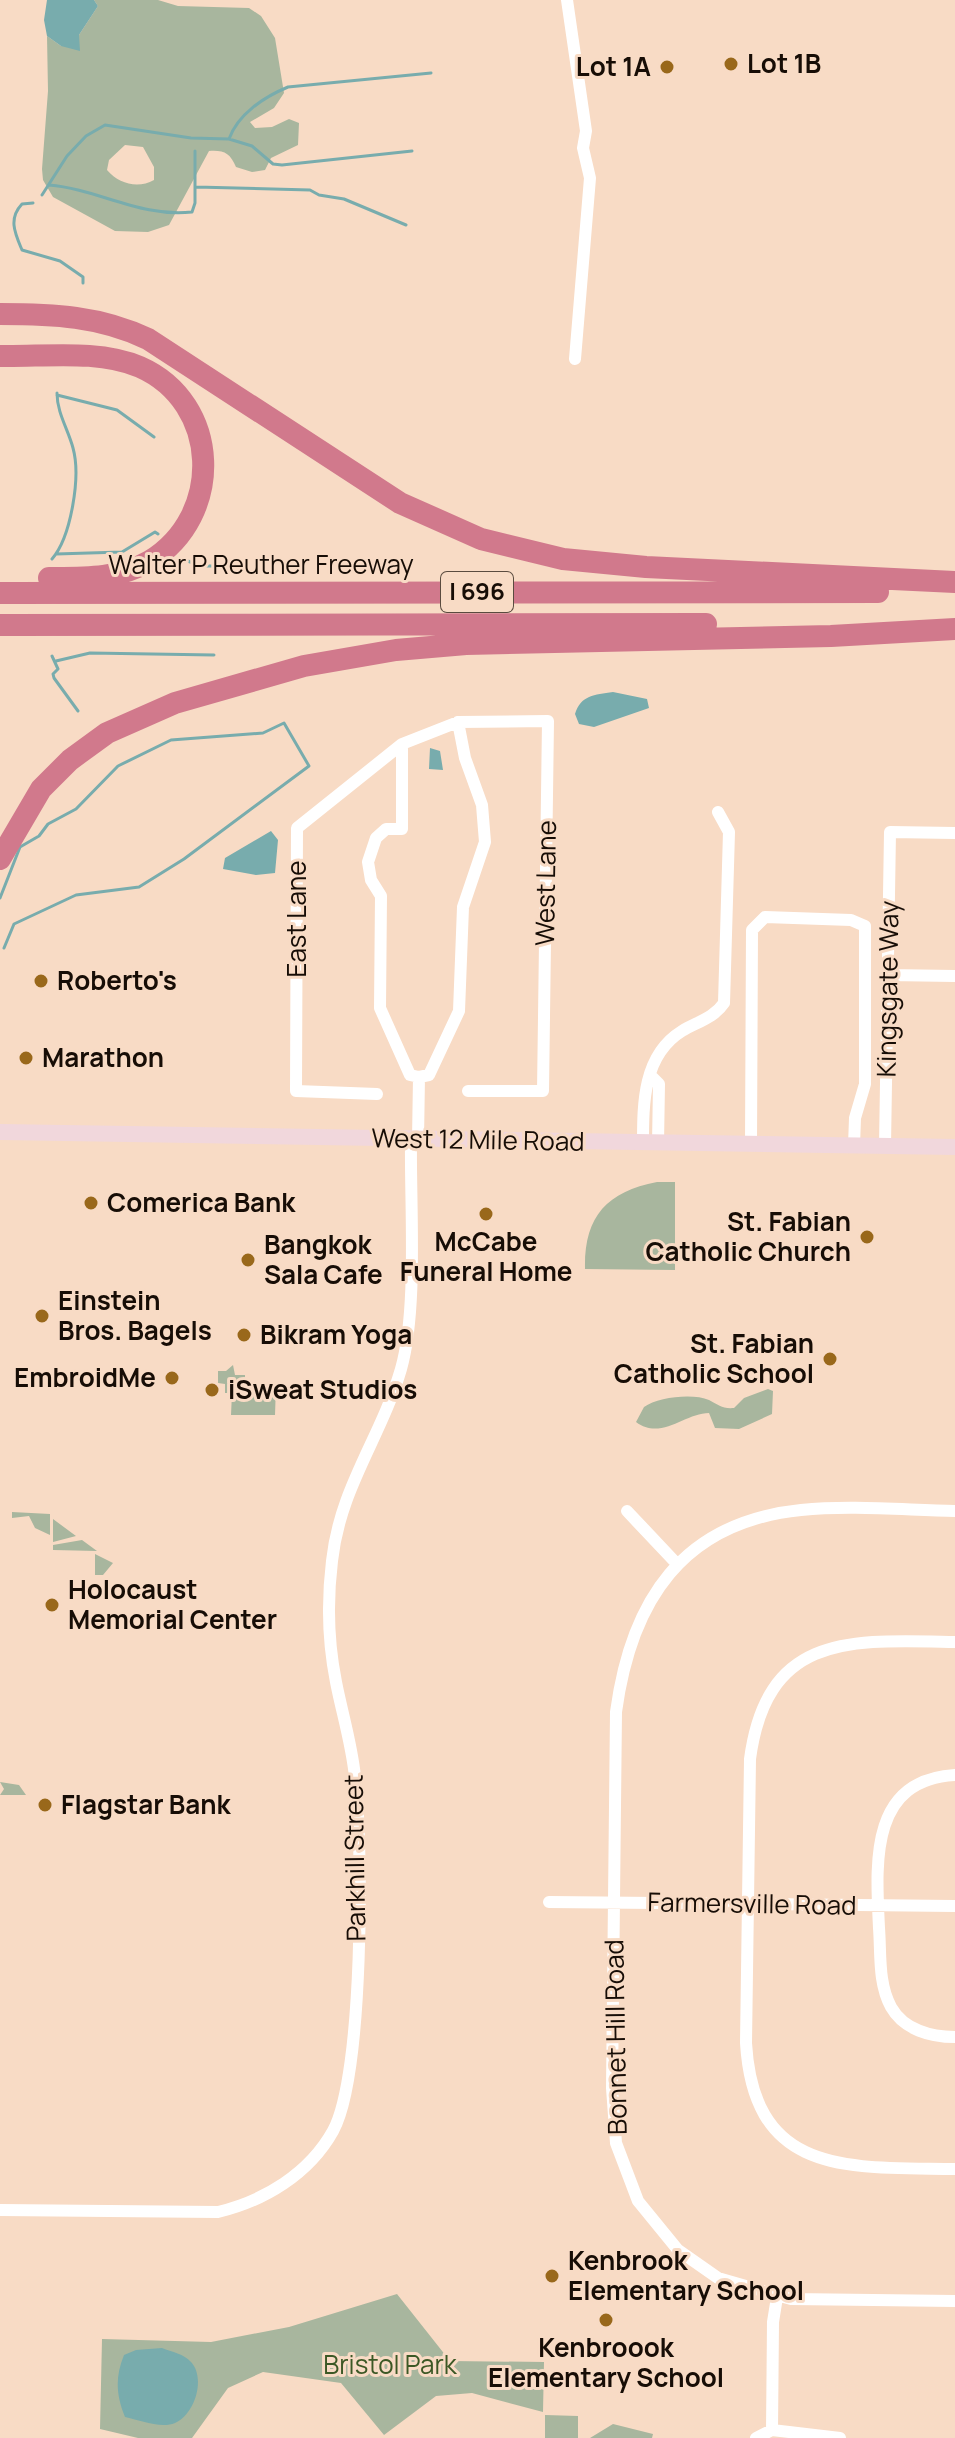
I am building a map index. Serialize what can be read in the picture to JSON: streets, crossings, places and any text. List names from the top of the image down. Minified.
{"streets":{"highway":["Walter P Reuther Freeway","I 696"],"main road":["West 12 Mile Road"],"street":["West Lane","East Lane","Kingsgate Way","Parkhill Street","Farmersville Road","Bonnet Hill Road"]},"crossings":[["West Lane","East Lane"],["Kingsgate Way","West 12 Mile Road"],["West 12 Mile Road","Parkhill Street"],["Farmersville Road","Bonnet Hill Road"]],"parks":["Bristol Park"],"places":["Lot 1B","Lot 1A","Roberto's","Marathon","Comerica Bank","McCabe Funeral Home","St. Fabian Catholic Church","Bangkok Sala Cafe","Einstein Bros. Bagels","Bikram Yoga","St. Fabian Catholic School","EmbroidMe","iSweat Studios","Holocaust Memorial Center","Flagstar Bank","Kenbrook Elementary School","Kenbroook Elementary School"]}
